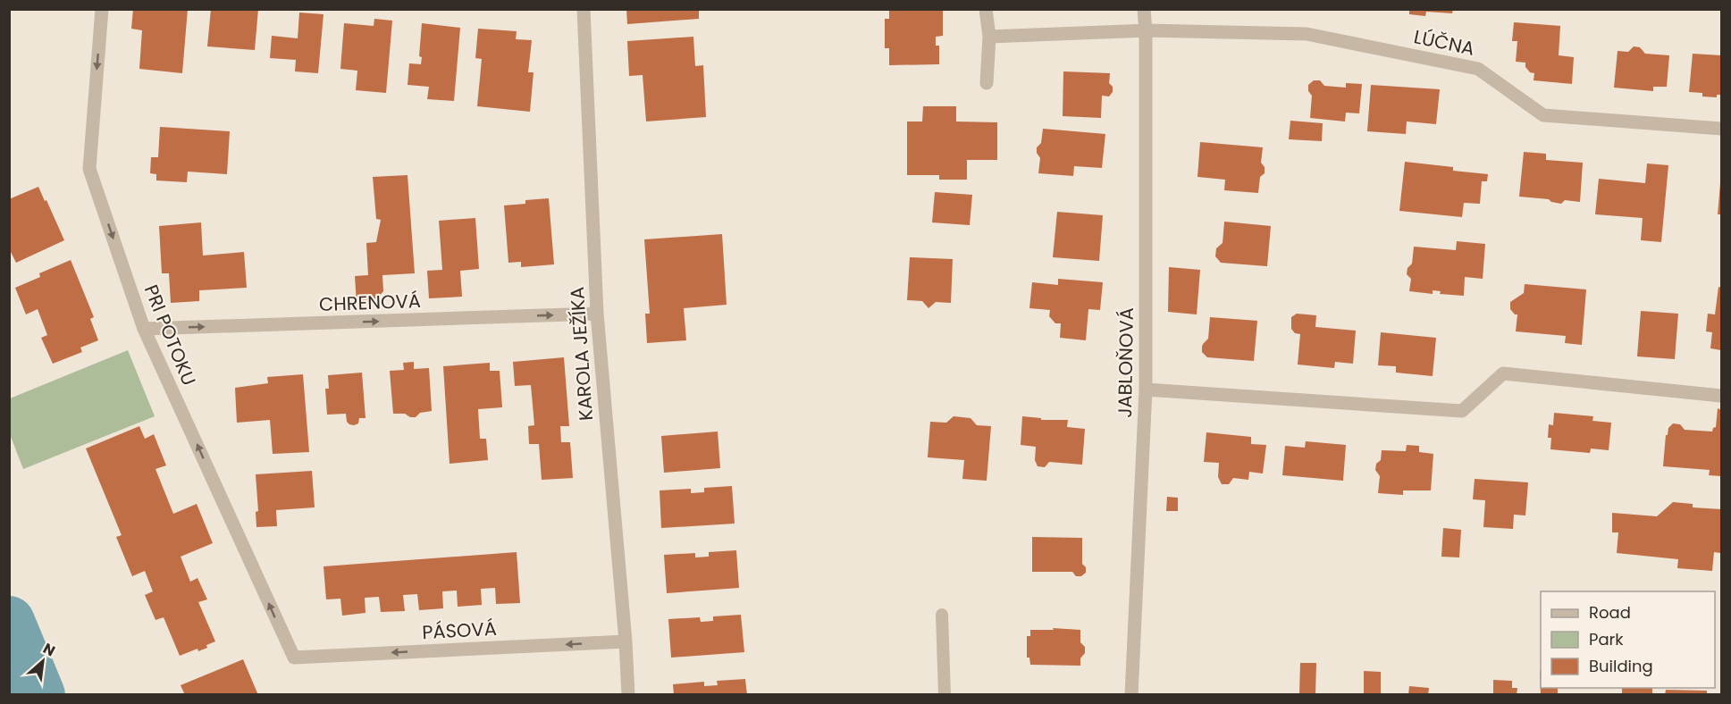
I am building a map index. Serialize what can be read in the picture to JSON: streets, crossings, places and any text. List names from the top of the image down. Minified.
{"streets":{"street":["LÚČNA","CHRENOVÁ","PRI POTOKU","KAROLA JEŽÍKA","JABLOŇOVÁ","PÁSOVÁ"]},"crossings":[["LÚČNA","JABLOŇOVÁ"],["CHRENOVÁ","PRI POTOKU"],["CHRENOVÁ","KAROLA JEŽÍKA"],["PRI POTOKU","PÁSOVÁ"],["KAROLA JEŽÍKA","PÁSOVÁ"]],"one_way":["CHRENOVÁ","PÁSOVÁ"],"legend":["Road","Park","Building"],"north":"top right"}
